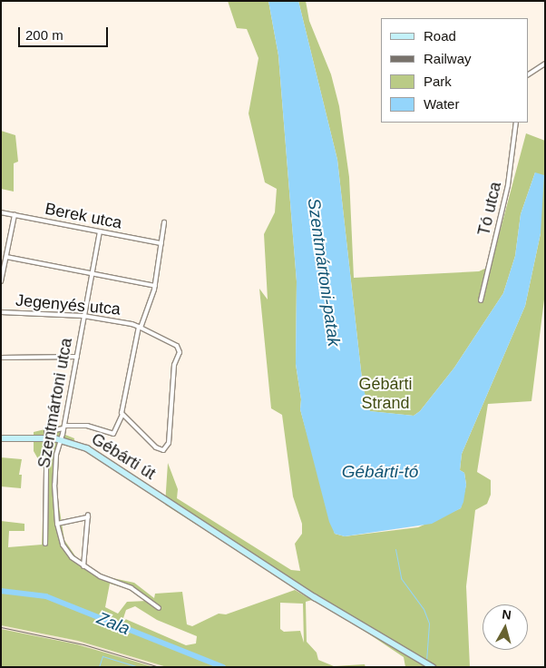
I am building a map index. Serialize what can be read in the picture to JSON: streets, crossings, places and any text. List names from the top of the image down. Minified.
{"streets":{"main road":["Gébárti út"],"street":["Tó utca","Berek utca","Jegenyés utca","Szentmártoni utca"]},"crossings":[["Berek utca","Szentmártoni utca"],["Jegenyés utca","Szentmártoni utca"],["Szentmártoni utca","Gébárti út"]],"water":["Szentmártoni-patak","Gébárti-tó","Zala"],"parks":["Gébárti Strand"],"legend":["Road","Railway","Park","Water"],"scale_bar":"200 m","north":"top"}
